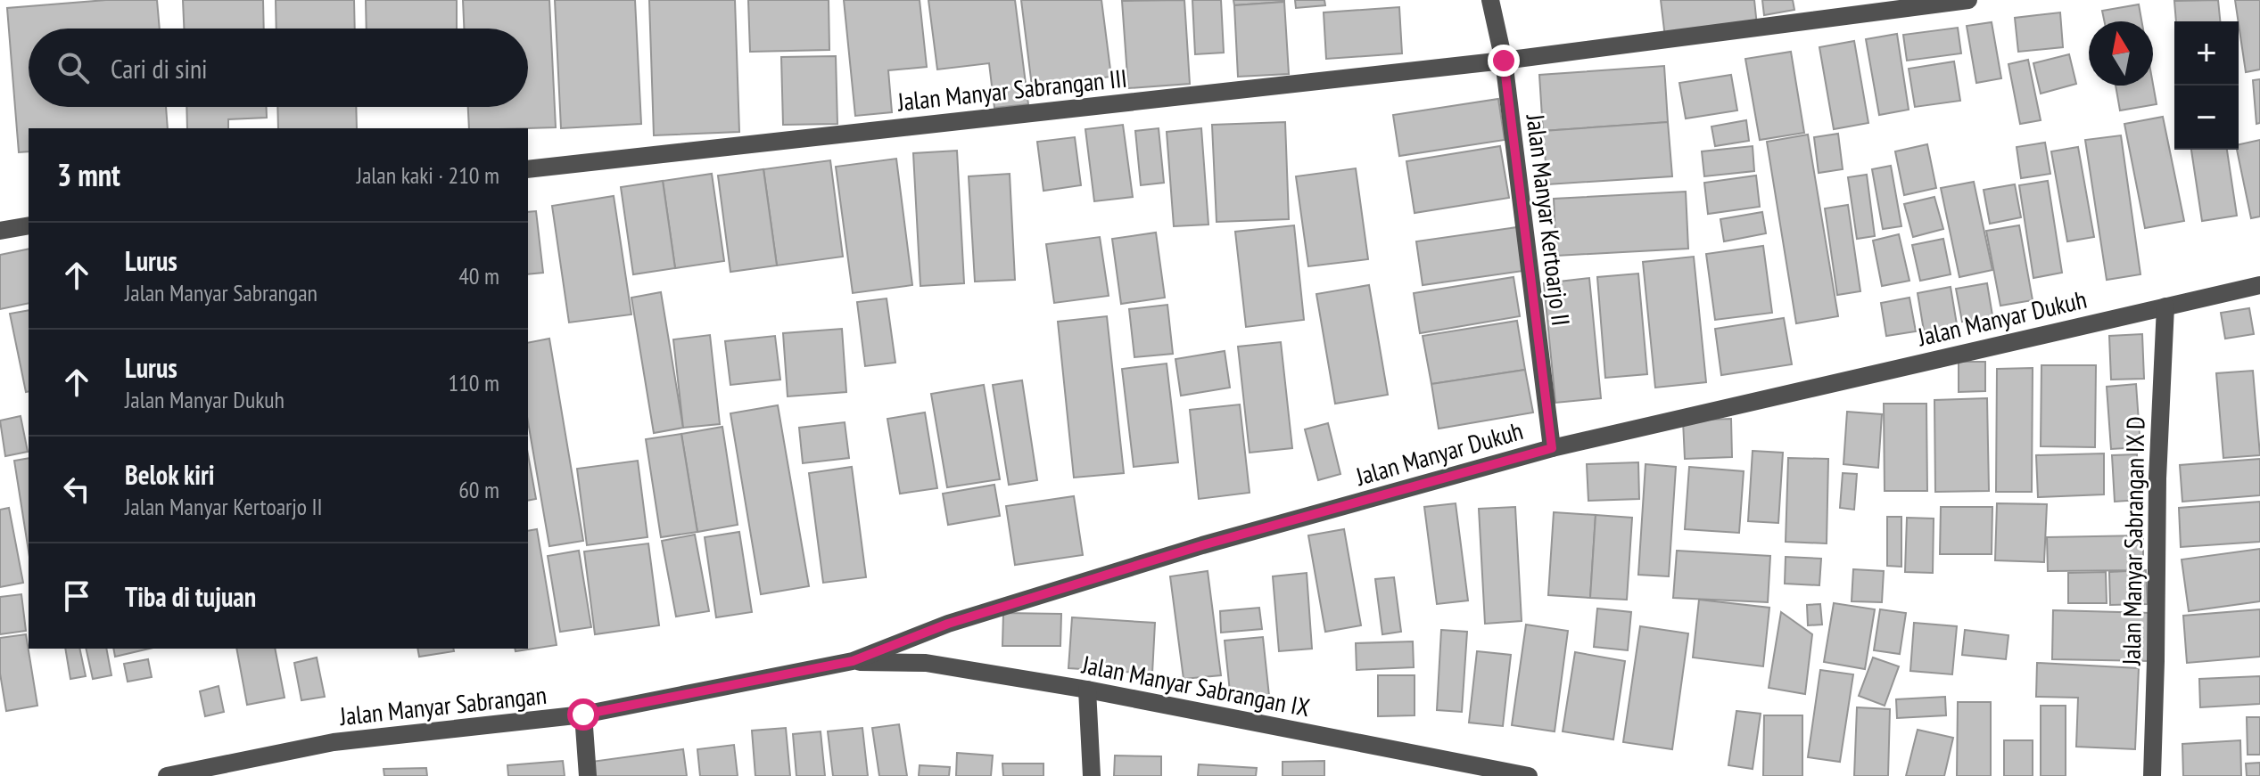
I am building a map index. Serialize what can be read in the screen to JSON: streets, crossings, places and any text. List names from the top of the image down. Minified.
{"streets":{"street":["Jalan Manyar Sabrangan III","Jalan Manyar Kertoarjo II","Jalan Manyar Dukuh","Jalan Manyar Sabrangan IX D","Jalan Manyar Sabrangan IX","Jalan Manyar Sabrangan"]},"crossings":[["Jalan Manyar Sabrangan III","Jalan Manyar Kertoarjo II"],["Jalan Manyar Kertoarjo II","Jalan Manyar Dukuh"],["Jalan Manyar Dukuh","Jalan Manyar Sabrangan IX D"],["Jalan Manyar Dukuh","Jalan Manyar Sabrangan IX"],["Jalan Manyar Dukuh","Jalan Manyar Sabrangan"],["Jalan Manyar Sabrangan IX","Jalan Manyar Sabrangan"]],"north":"top","page":{"map_buttons":["+","−"],"search":"Cari di sini","heading":["3 mnt","Jalan kaki · 210 m"],"list":[["Lurus","Jalan Manyar Sabrangan","40 m"],["Lurus","Jalan Manyar Dukuh","110 m"],["Belok kiri","Jalan Manyar Kertoarjo II","60 m"],"Tiba di tujuan"]}}
